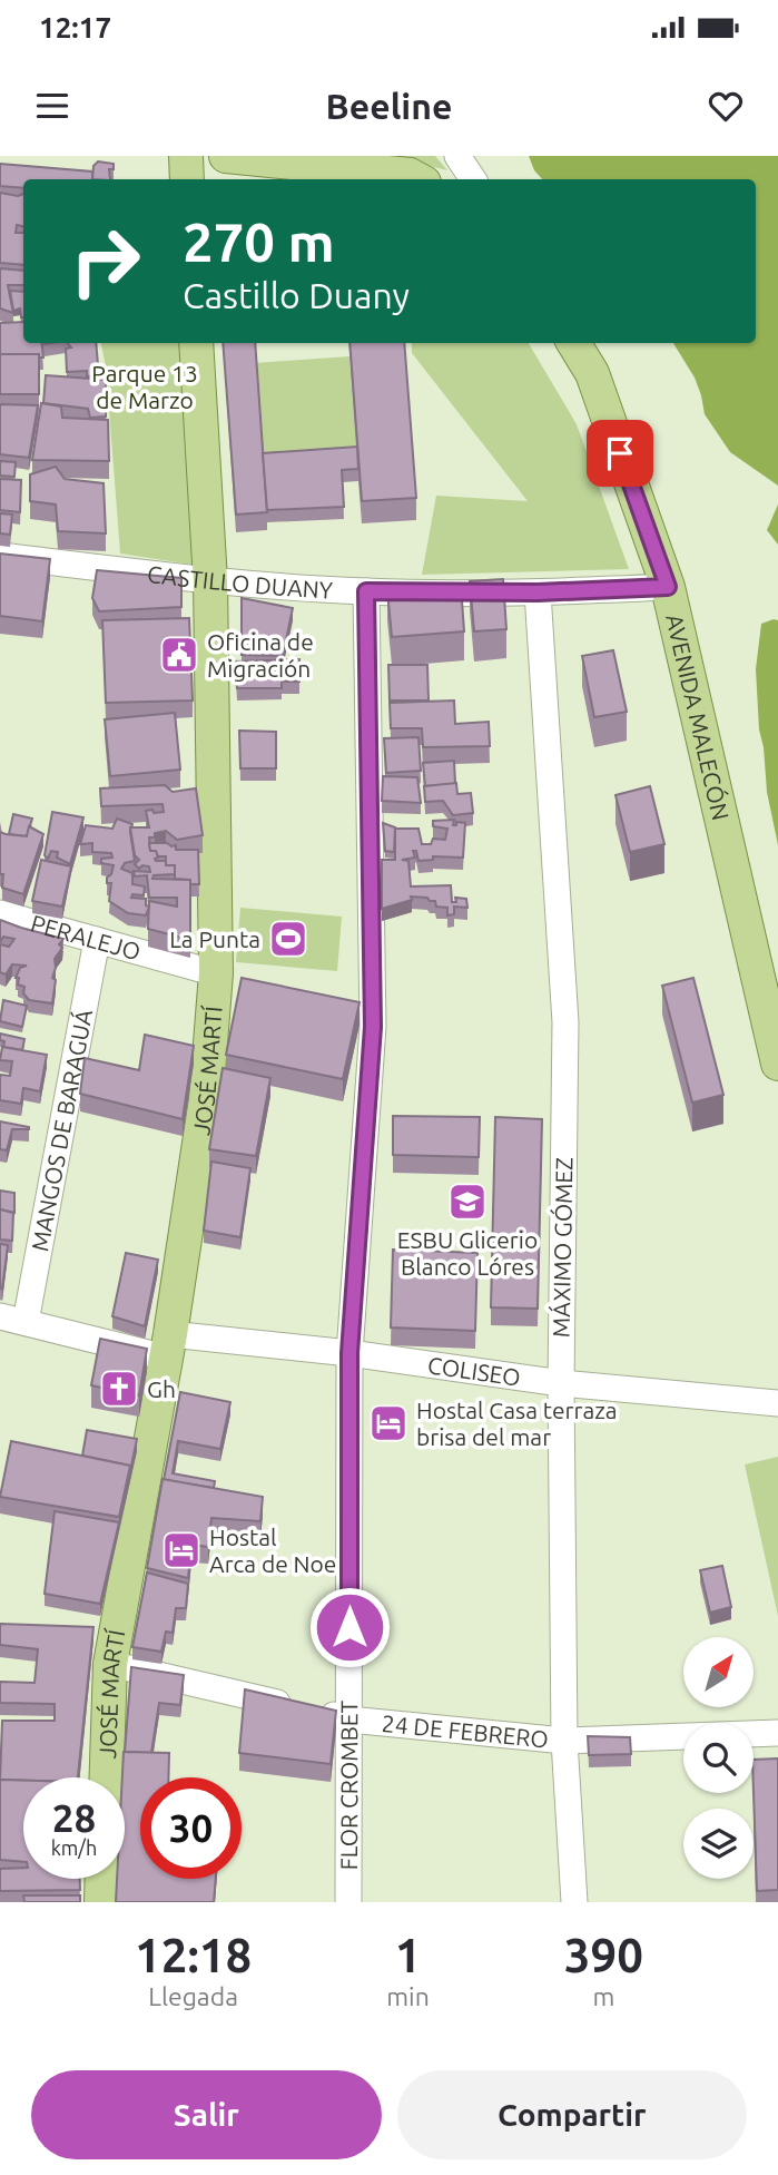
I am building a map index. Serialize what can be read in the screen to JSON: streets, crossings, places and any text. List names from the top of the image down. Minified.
{"streets":{"main road":["AVENIDA MALECÓN","JOSÉ MARTÍ"],"street":["CASTILLO DUANY","PERALEJO","MANGOS DE BARAGUÁ","MÁXIMO GÓMEZ","COLISEO","24 DE FEBRERO","FLOR CROMBET"]},"crossings":[["CASTILLO DUANY","AVENIDA MALECÓN"],["CASTILLO DUANY","JOSÉ MARTÍ"],["CASTILLO DUANY","MÁXIMO GÓMEZ"],["CASTILLO DUANY","FLOR CROMBET"],["PERALEJO","JOSÉ MARTÍ"],["PERALEJO","MANGOS DE BARAGUÁ"],["JOSÉ MARTÍ","COLISEO"],["JOSÉ MARTÍ","24 DE FEBRERO"],["MANGOS DE BARAGUÁ","COLISEO"],["MÁXIMO GÓMEZ","COLISEO"],["MÁXIMO GÓMEZ","24 DE FEBRERO"],["COLISEO","FLOR CROMBET"],["24 DE FEBRERO","FLOR CROMBET"]],"parks":["Parque 13 de Marzo"],"places":{"public building":["Oficina de Migración"],"sports":["La Punta"],"school or university":["ESBU Glicerio Blanco Lóres"],"church":["Gh"],"hotel":["Hostal Casa terraza brisa del mar","Hostal Arca de Noe"]},"north":"top right","page":{"status":"12:17","header":"Beeline","turn":["270 m","Castillo Duany"],"speed":"28 km/h","limit":"30","eta":["12:18","Llegada","1","min","390","m"],"buttons":["Salir","Compartir"]}}
